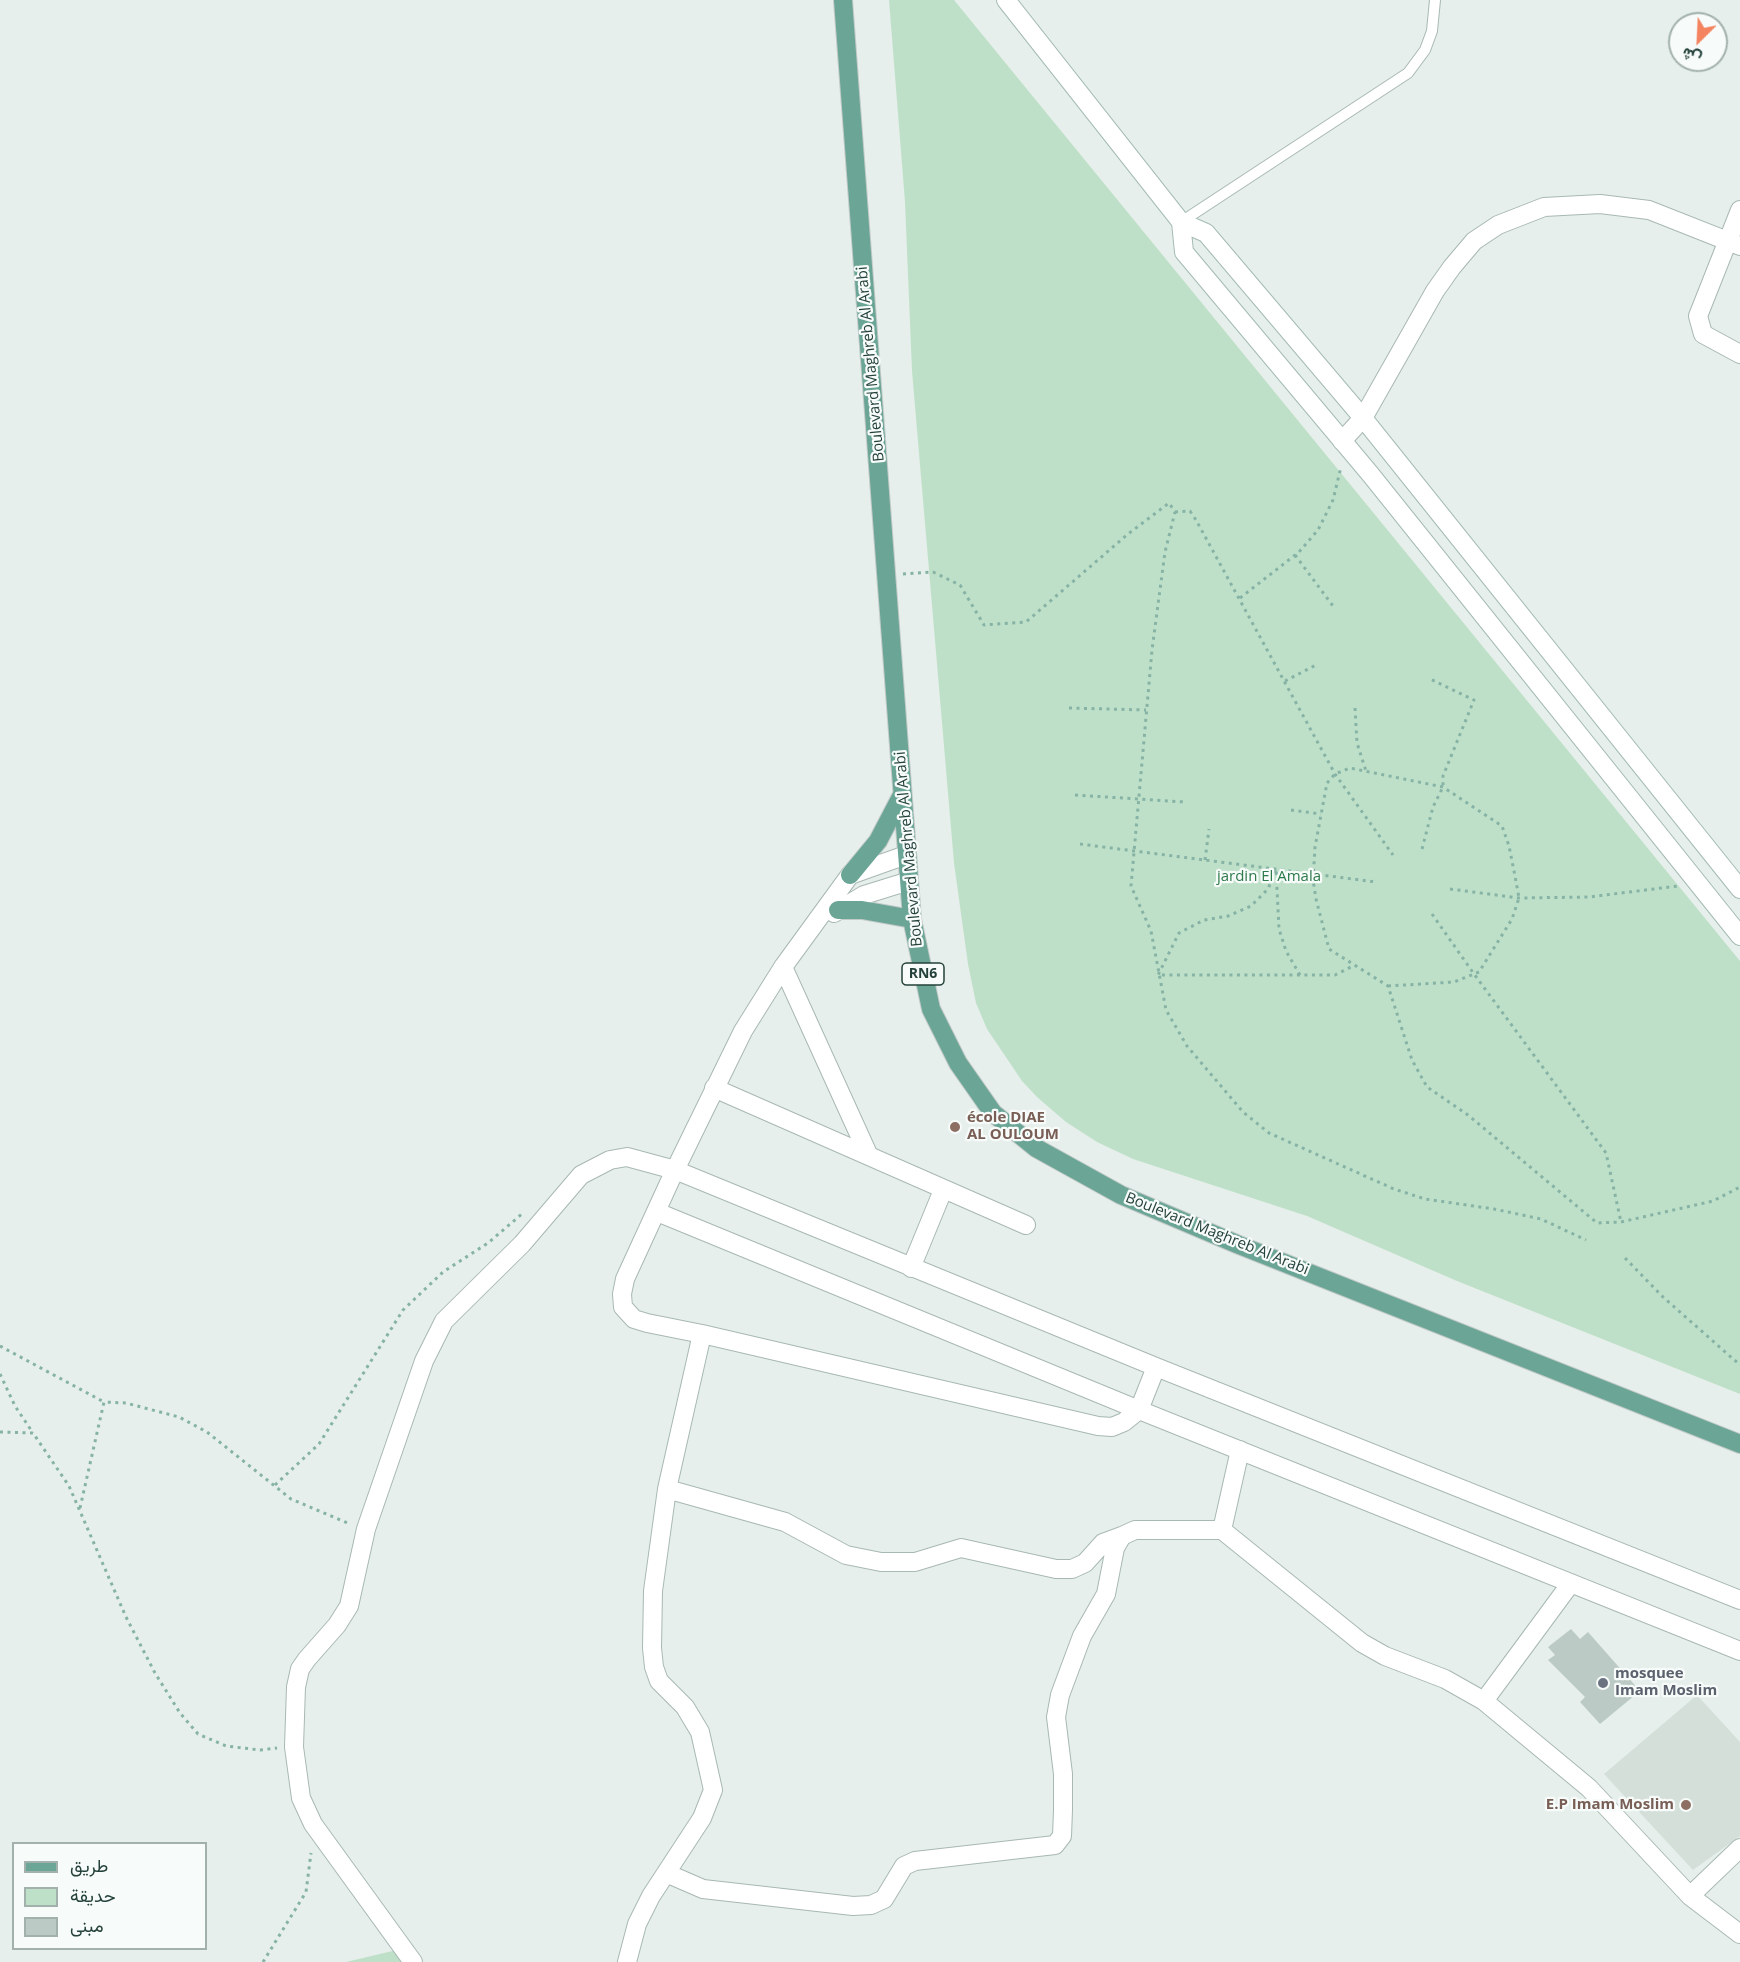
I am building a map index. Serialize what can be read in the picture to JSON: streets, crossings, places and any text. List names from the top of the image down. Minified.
{"streets":{"main road":["Boulevard Maghreb Al Arabi","RN6"]},"parks":["jardin El Amala"],"places":["école DIAE AL OULOUM","mosquee Imam Moslim","E.P Imam Moslim"],"legend":["طريق","حديقة","مبنى"],"north":"bottom left"}
